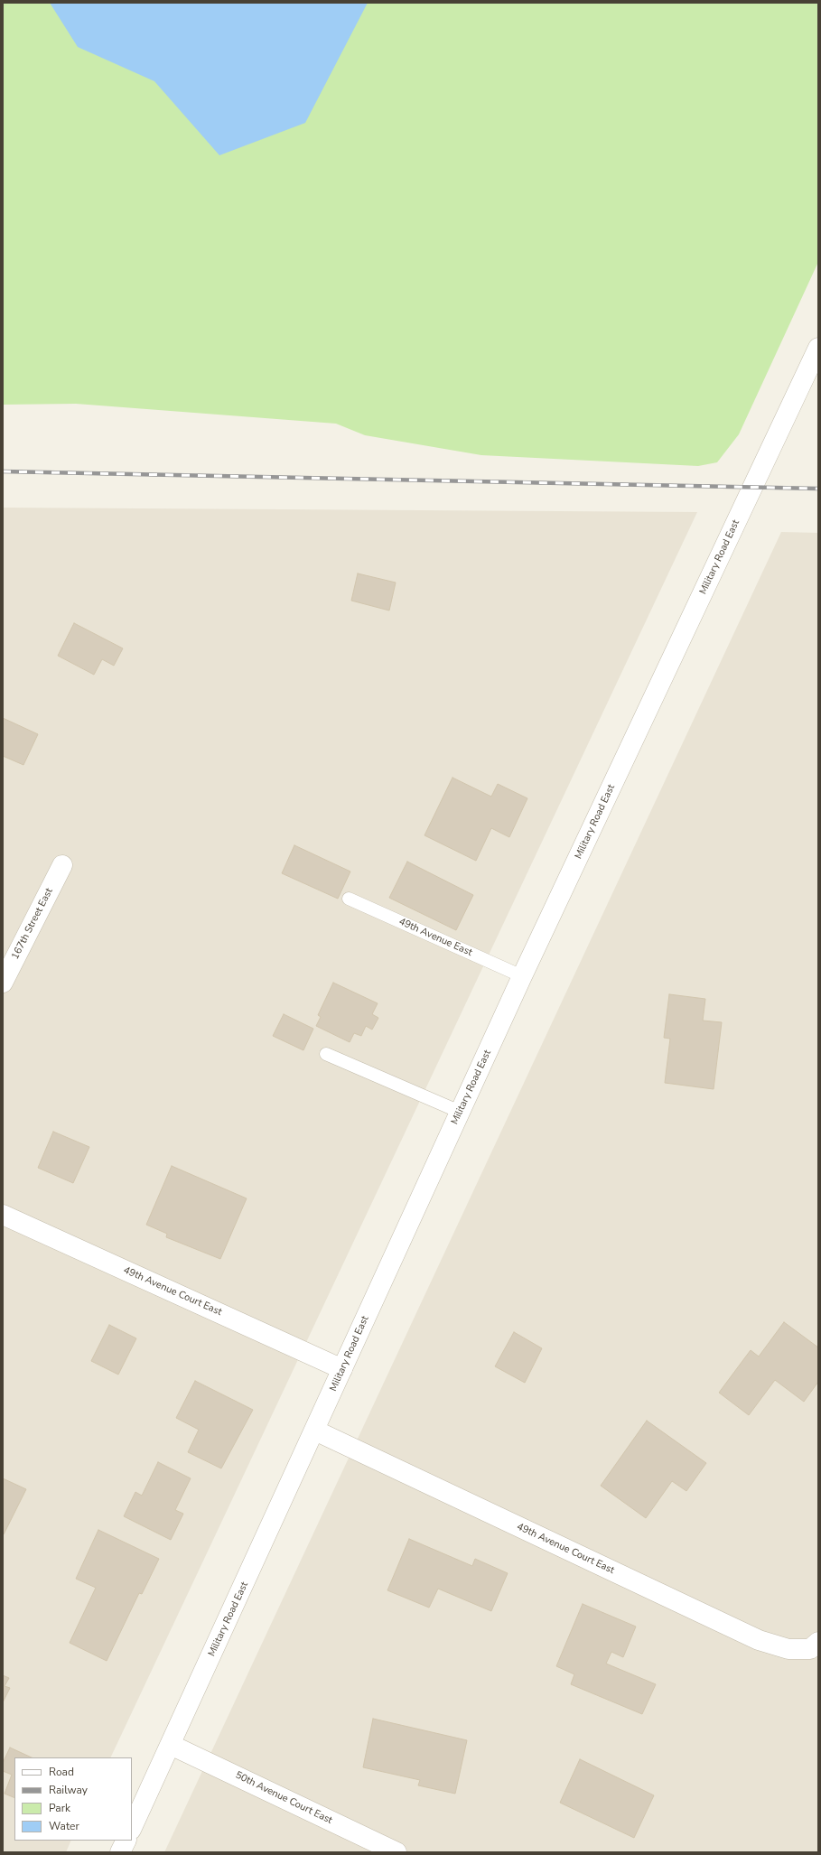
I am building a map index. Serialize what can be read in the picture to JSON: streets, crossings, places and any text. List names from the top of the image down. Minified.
{"streets":{"street":["Military Road East","167th Street East","49th Avenue Court East","50th Avenue Court East"],"lane":["49th Avenue East"]},"crossings":[["Military Road East","49th Avenue East"],["Military Road East","49th Avenue Court East"],["Military Road East","50th Avenue Court East"]],"legend":["Road","Railway","Park","Water"]}
